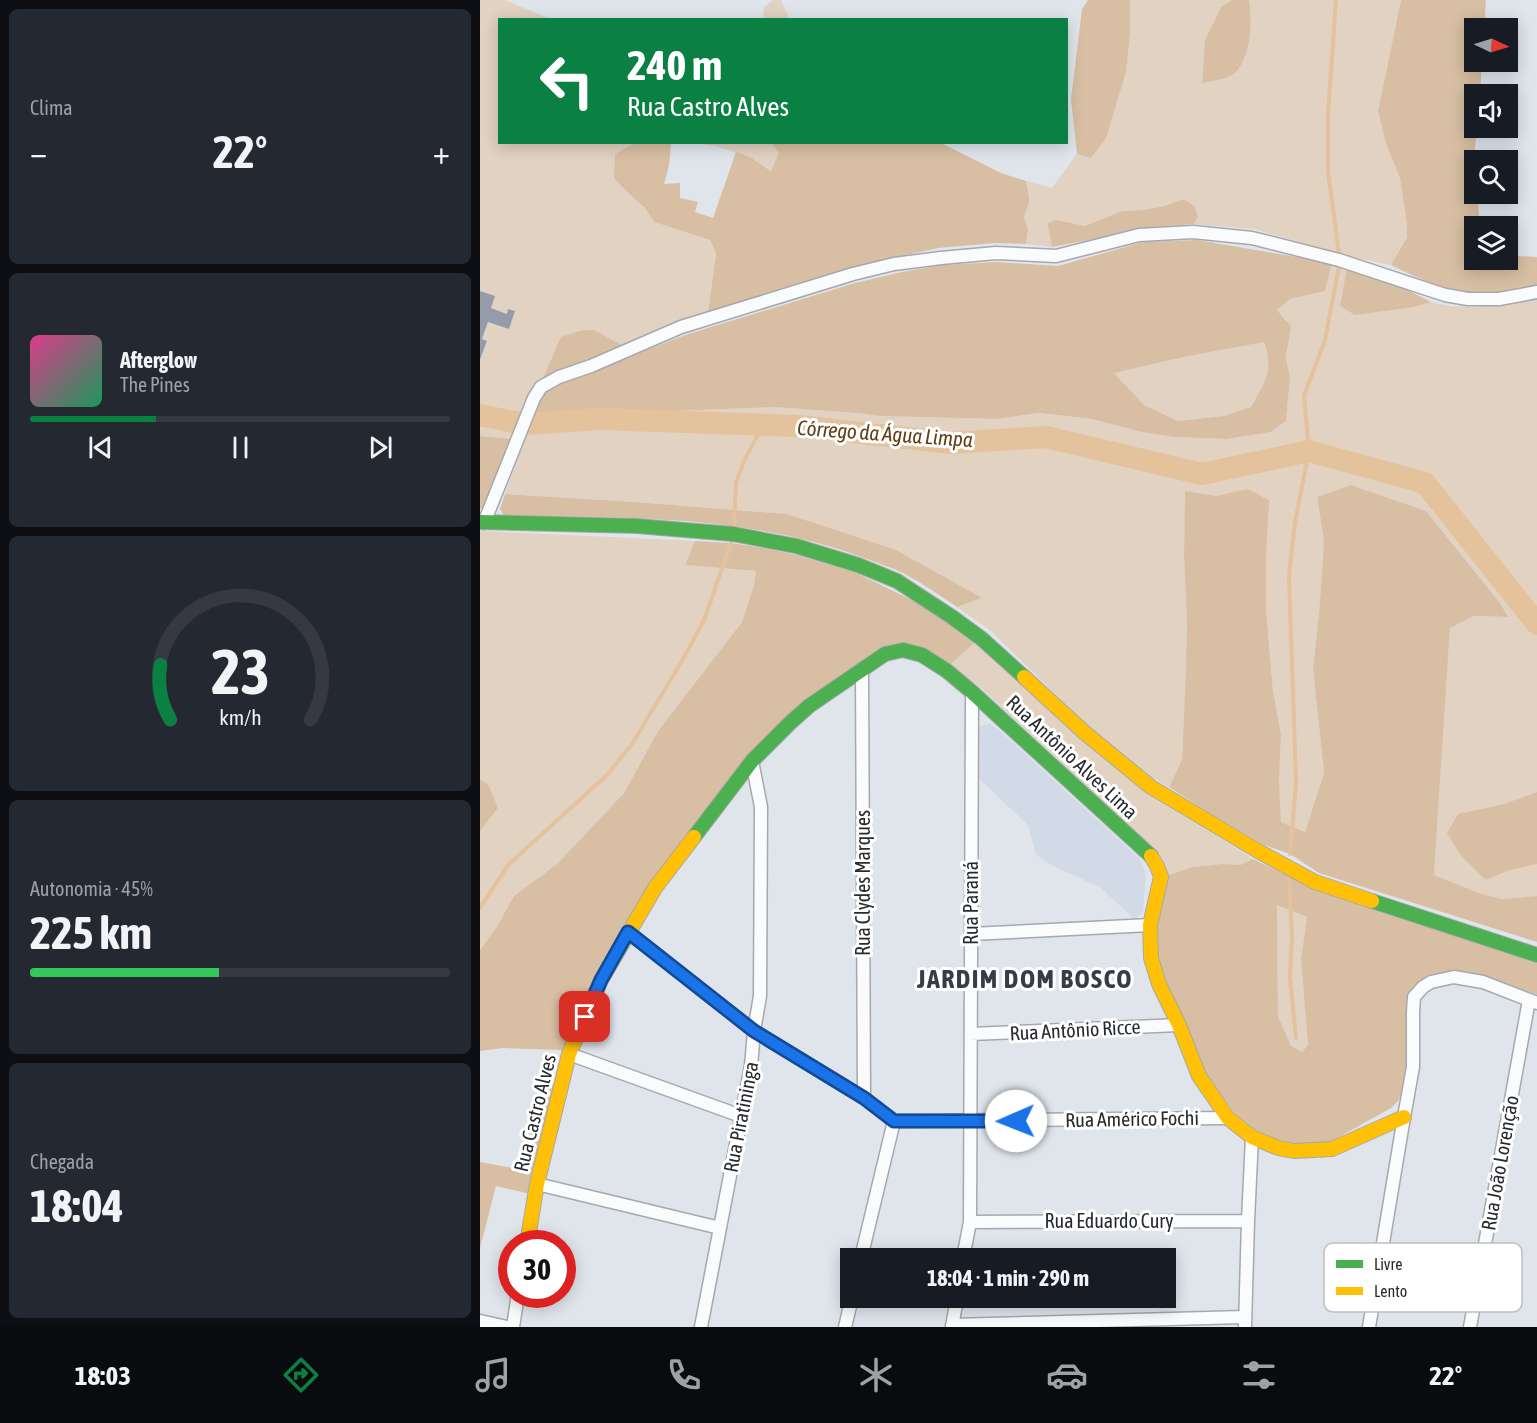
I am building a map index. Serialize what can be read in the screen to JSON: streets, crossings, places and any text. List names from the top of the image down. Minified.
{"streets":{"street":["Rua Antônio Alves Lima","Rua Clydes Marques","Rua Paraná","Rua Antônio Ricce","Rua Castro Alves","Rua Piratininga","Rua Américo Fochi","Rua João Lorenção","Rua Eduardo Cury"]},"crossings":[["Rua Antônio Alves Lima","Rua Clydes Marques"],["Rua Antônio Alves Lima","Rua Paraná"],["Rua Antônio Alves Lima","Rua Antônio Ricce"],["Rua Antônio Alves Lima","Rua Castro Alves"],["Rua Antônio Alves Lima","Rua Piratininga"],["Rua Antônio Alves Lima","Rua Américo Fochi"],["Rua Paraná","Rua Antônio Ricce"],["Rua Paraná","Rua Américo Fochi"],["Rua Paraná","Rua Eduardo Cury"]],"districts":["JARDIM DOM BOSCO"],"water":["Córrego da Água Limpa"],"legend":["Livre","Lento"],"north":"right","page":{"tile":["Clima",["Autonomia · 45%","225 km"],["Chegada","18:04"]],"turn":["240 m","Rua Castro Alves"],"heat":["−","22°","+"],"song":["Afterglow","The Pines"],"limit":"30","trip":"18:04 · 1 min · 290 m","tabs":["18:03","22°"],"gauge":["23","km/h"]}}
